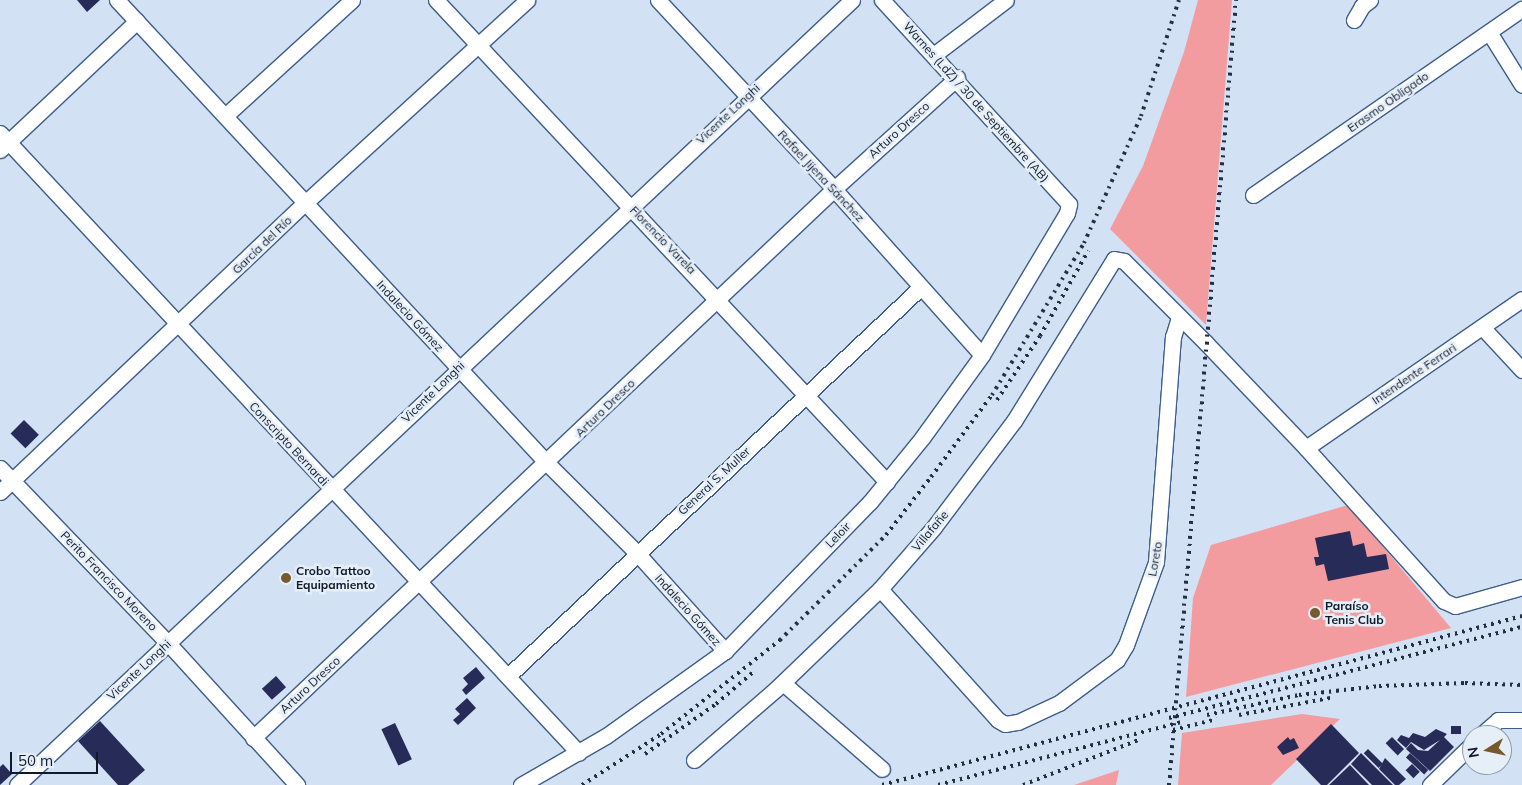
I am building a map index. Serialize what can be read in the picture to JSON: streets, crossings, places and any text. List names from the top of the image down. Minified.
{"streets":{"street":["Warnes (LdZ) / 30 de Septiembre (AB)","Erasmo Obligado","Vicente Longhi","Arturo Dresco","Rafael Jijena Sánchez","Florencio Varela","García del Río","Indalecio Gómez","Intendente Ferrari","Conscripto Bernardi","General S. Muller","Villafañe","Leloir","Loreto","Perito Francisco Moreno"]},"crossings":[["Warnes (LdZ) / 30 de Septiembre (AB)","Arturo Dresco"],["Warnes (LdZ) / 30 de Septiembre (AB)","Leloir"],["Vicente Longhi","Rafael Jijena Sánchez"],["Vicente Longhi","Florencio Varela"],["Vicente Longhi","Indalecio Gómez"],["Vicente Longhi","Conscripto Bernardi"],["Vicente Longhi","Perito Francisco Moreno"],["Arturo Dresco","Rafael Jijena Sánchez"],["Arturo Dresco","Florencio Varela"],["Arturo Dresco","Indalecio Gómez"],["Arturo Dresco","Conscripto Bernardi"],["Arturo Dresco","Perito Francisco Moreno"],["Rafael Jijena Sánchez","General S. Muller"],["Rafael Jijena Sánchez","Leloir"],["Florencio Varela","García del Río"],["Florencio Varela","General S. Muller"],["Florencio Varela","Leloir"],["García del Río","Indalecio Gómez"],["García del Río","Conscripto Bernardi"],["García del Río","Perito Francisco Moreno"],["Indalecio Gómez","General S. Muller"],["Indalecio Gómez","Leloir"],["Conscripto Bernardi","General S. Muller"],["Conscripto Bernardi","Leloir"],["Villafañe","Loreto"]],"places":["Crobo Tattoo Equipamiento","Paraíso Tenis Club"],"scale_bar":"50 m","north":"left"}
